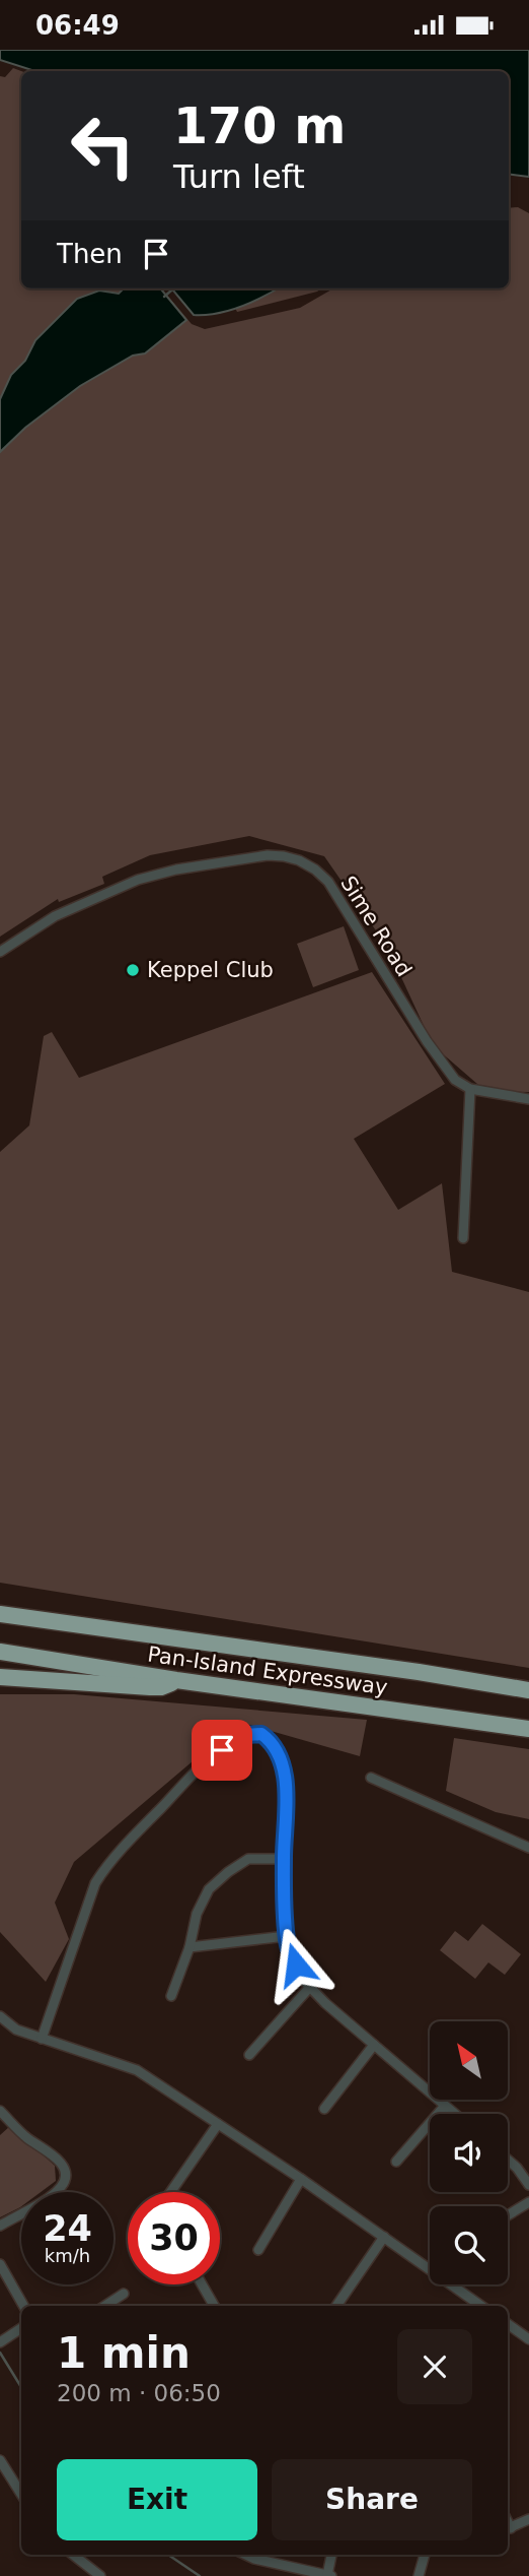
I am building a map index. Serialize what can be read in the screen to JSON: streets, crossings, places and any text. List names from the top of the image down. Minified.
{"streets":{"highway":["Pan-Island Expressway"],"street":["Sime Road"]},"places":["Keppel Club"],"north":"top left","page":{"status":"06:49","turn":["170 m","Turn left"],"then":"Then","speed":"24 km/h","limit":"30","heading":["1 min","200 m · 06:50"],"buttons":["Exit","Share"]}}
